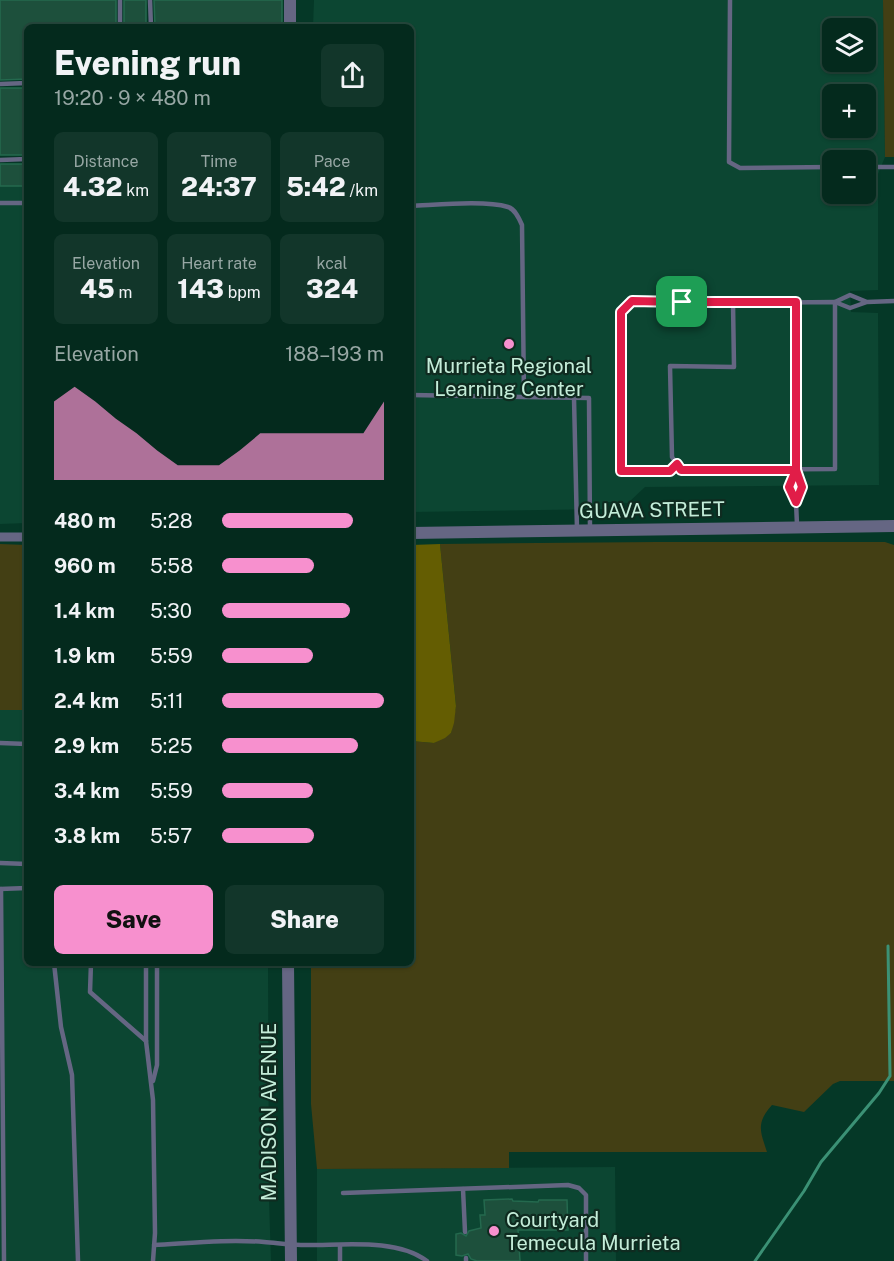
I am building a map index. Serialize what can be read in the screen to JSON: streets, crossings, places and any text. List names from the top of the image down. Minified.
{"streets":{"street":["GUAVA STREET","MADISON AVENUE"]},"places":["Murrieta Regional Learning Center","Courtyard Temecula Murrieta"],"page":{"map_buttons":["+","−"],"heading":["Evening run","19:20 · 9 × 480 m"],"stats":[["Distance","4.32 km"],["Time","24:37"],["Pace","5:42 /km"],["Elevation","45 m"],["Heart rate","143 bpm"],["kcal","324"]],"chart":["Elevation","188–193 m"],"list":[{"name":"480 m","note":"5:28"},{"name":"960 m","note":"5:58"},{"name":"1.4 km","note":"5:30"},{"name":"1.9 km","note":"5:59"},{"name":"2.4 km","note":"5:11"},{"name":"2.9 km","note":"5:25"},{"name":"3.4 km","note":"5:59"},{"name":"3.8 km","note":"5:57"}],"buttons":["Save","Share"]}}
